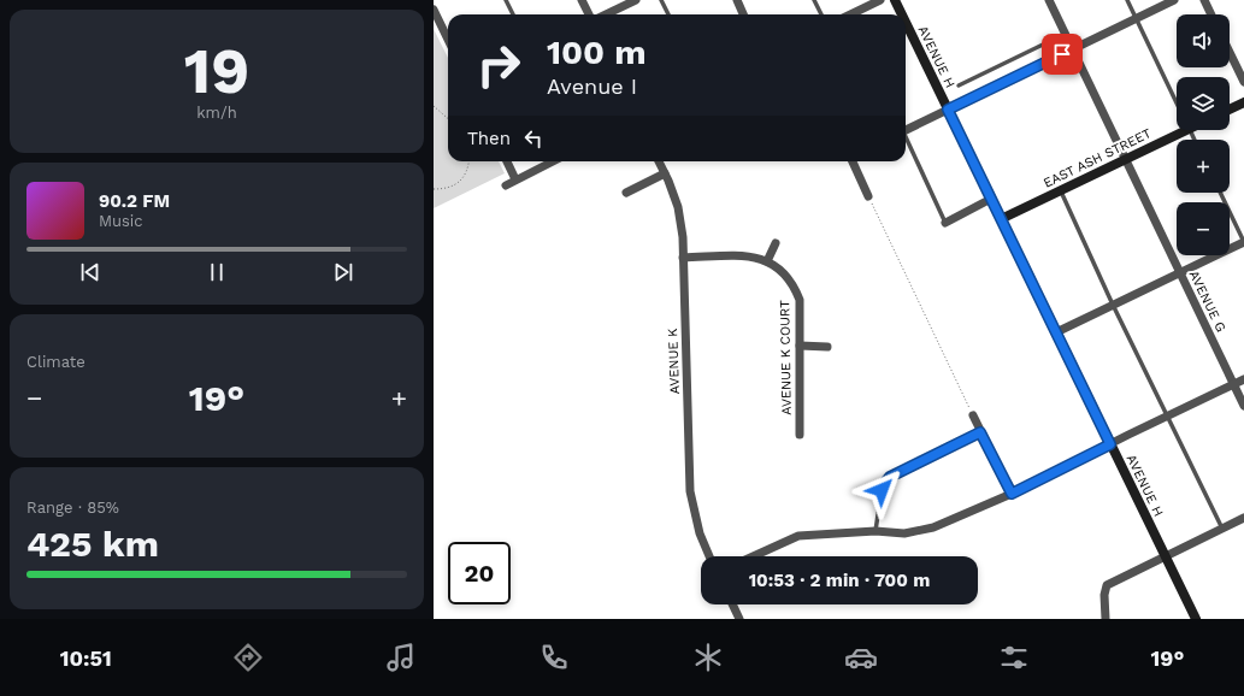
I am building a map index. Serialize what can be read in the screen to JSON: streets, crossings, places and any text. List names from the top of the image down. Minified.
{"streets":{"street":["AVENUE H","EAST ASH STREET","AVENUE G","AVENUE K COURT","AVENUE K"]},"crossings":[["AVENUE H","EAST ASH STREET"],["EAST ASH STREET","AVENUE G"],["AVENUE K COURT","AVENUE K"]],"page":{"tile":[["19","km/h"],"Climate",["Range · 85%","425 km"]],"map_buttons":["+","−"],"turn":["100 m","Avenue I"],"then":"Then","song":["90.2 FM","Music"],"heat":["−","19°","+"],"limit":"20","trip":"10:53 · 2 min · 700 m","tabs":["10:51","19°"]}}
